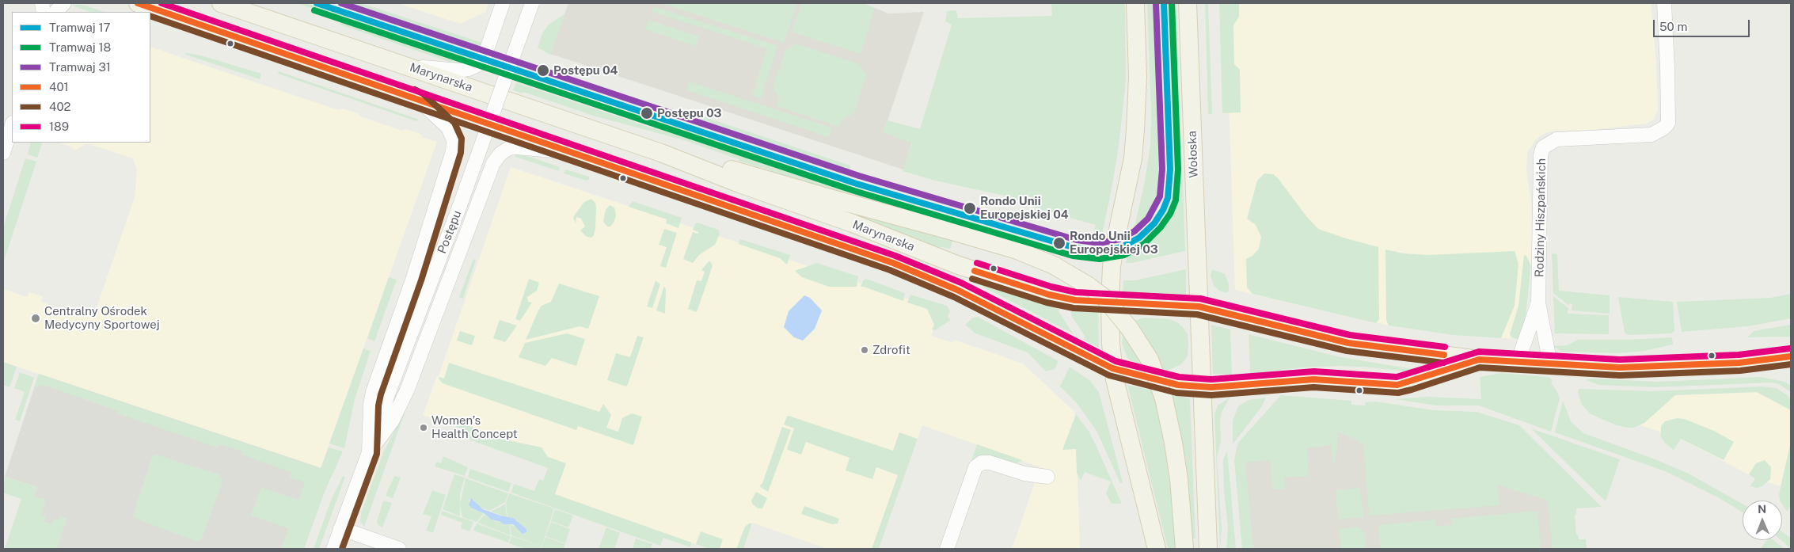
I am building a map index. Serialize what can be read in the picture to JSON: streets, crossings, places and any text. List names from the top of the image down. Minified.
{"streets":{"main road":["Marynarska","Wołoska"],"street":["Rodziny Hiszpańskich","Postępu"]},"crossings":[["Marynarska","Wołoska"],["Marynarska","Rodziny Hiszpańskich"]],"places":["Postępu 04","Postępu 03","Rondo Unii Europejskiej 04","Rondo Unii Europejskiej 03","Centralny Ośrodek Medycyny Sportowej","Zdrofit","Women’s Health Concept"],"lines":["tram line 17","tram line 18","tram line 31","transit line 401","transit line 189","transit line 402"],"legend":["Tramwaj 17","Tramwaj 18","Tramwaj 31","401","402","189"],"scale_bar":"50 m","north":"top"}
